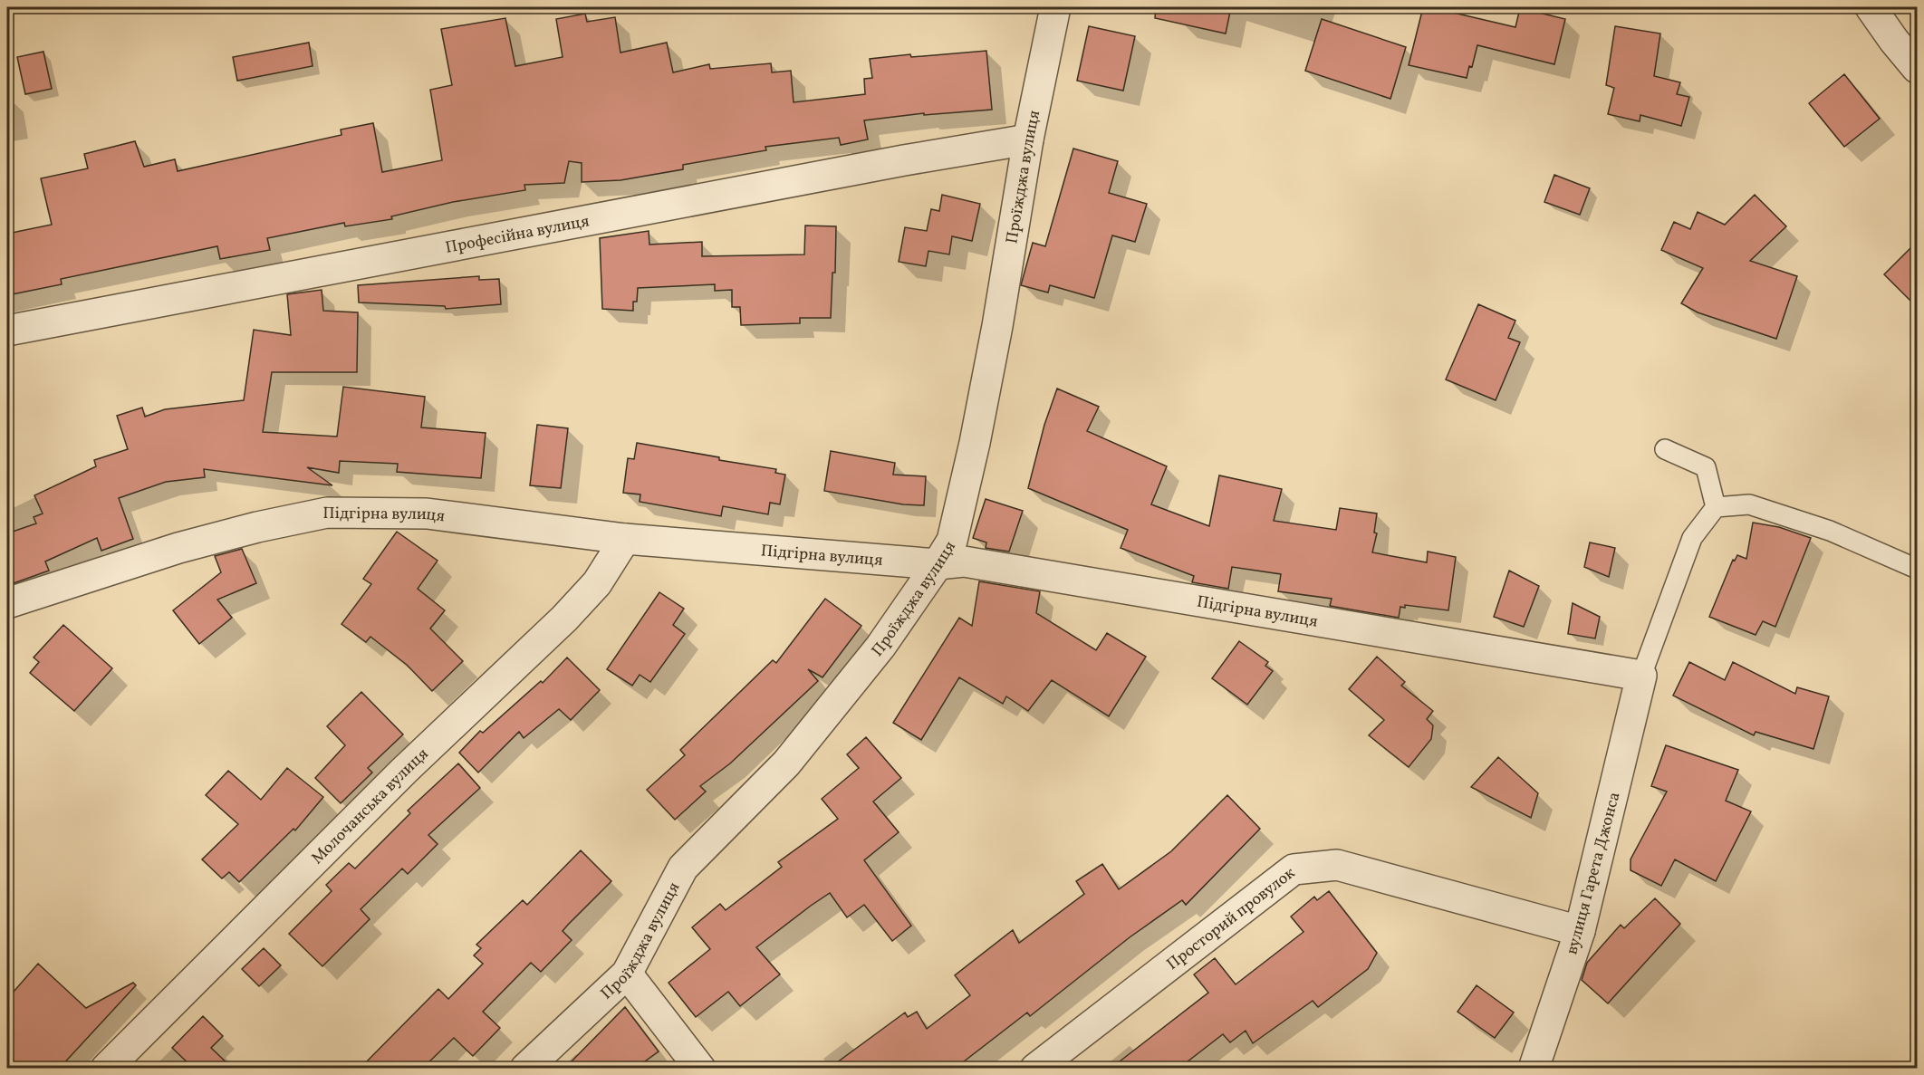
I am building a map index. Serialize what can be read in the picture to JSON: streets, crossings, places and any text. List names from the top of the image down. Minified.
{"streets":{"street":["Проїжджа вулиця","Професійна вулиця","Підгірна вулиця","Молочанська вулиця","вулиця Гарета Джонса","Просторий провулок"]},"crossings":[["Проїжджа вулиця","Професійна вулиця"],["Проїжджа вулиця","Підгірна вулиця"],["Підгірна вулиця","Молочанська вулиця"],["Підгірна вулиця","вулиця Гарета Джонса"],["вулиця Гарета Джонса","Просторий провулок"]]}
